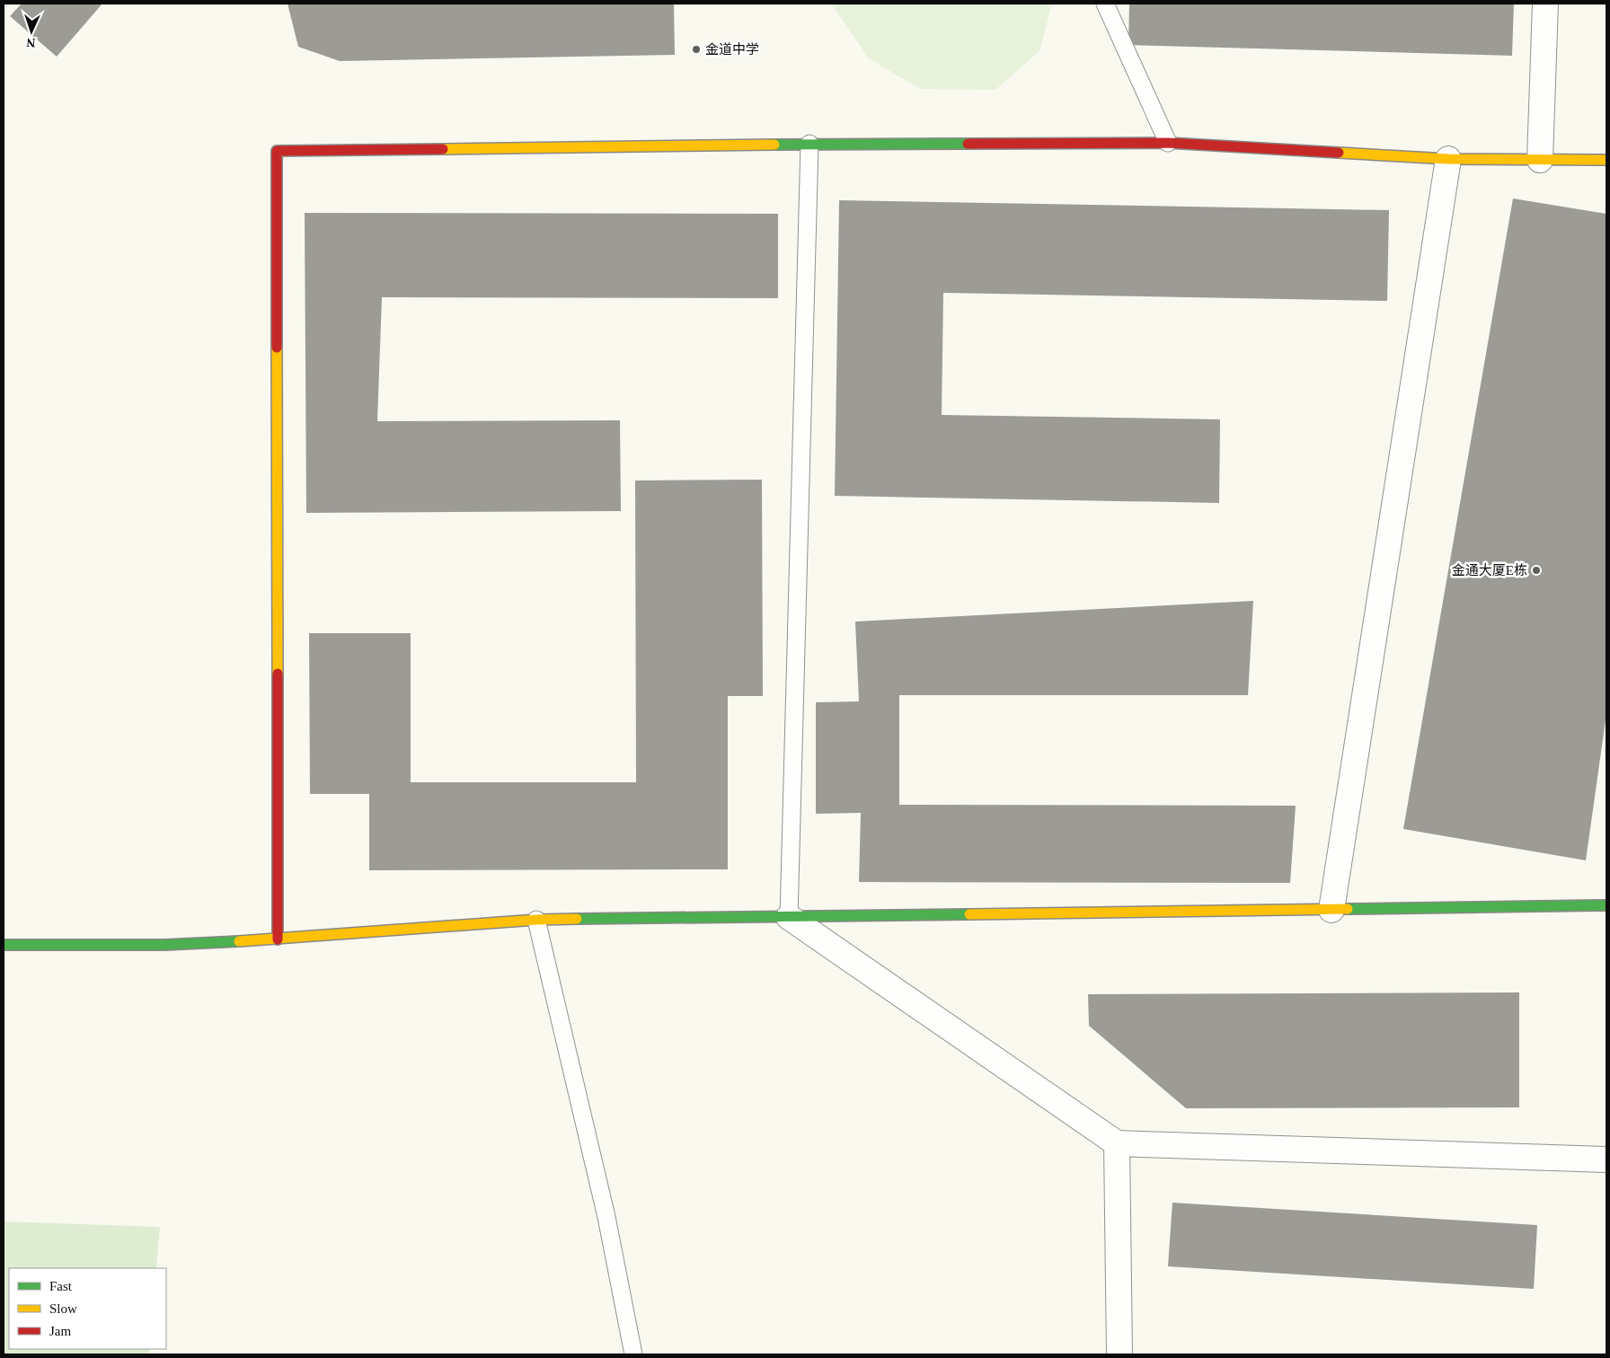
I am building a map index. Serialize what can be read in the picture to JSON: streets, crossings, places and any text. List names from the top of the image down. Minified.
{"places":["金道中学","金通大厦E栋"],"legend":["Fast","Slow","Jam"],"north":"bottom"}
